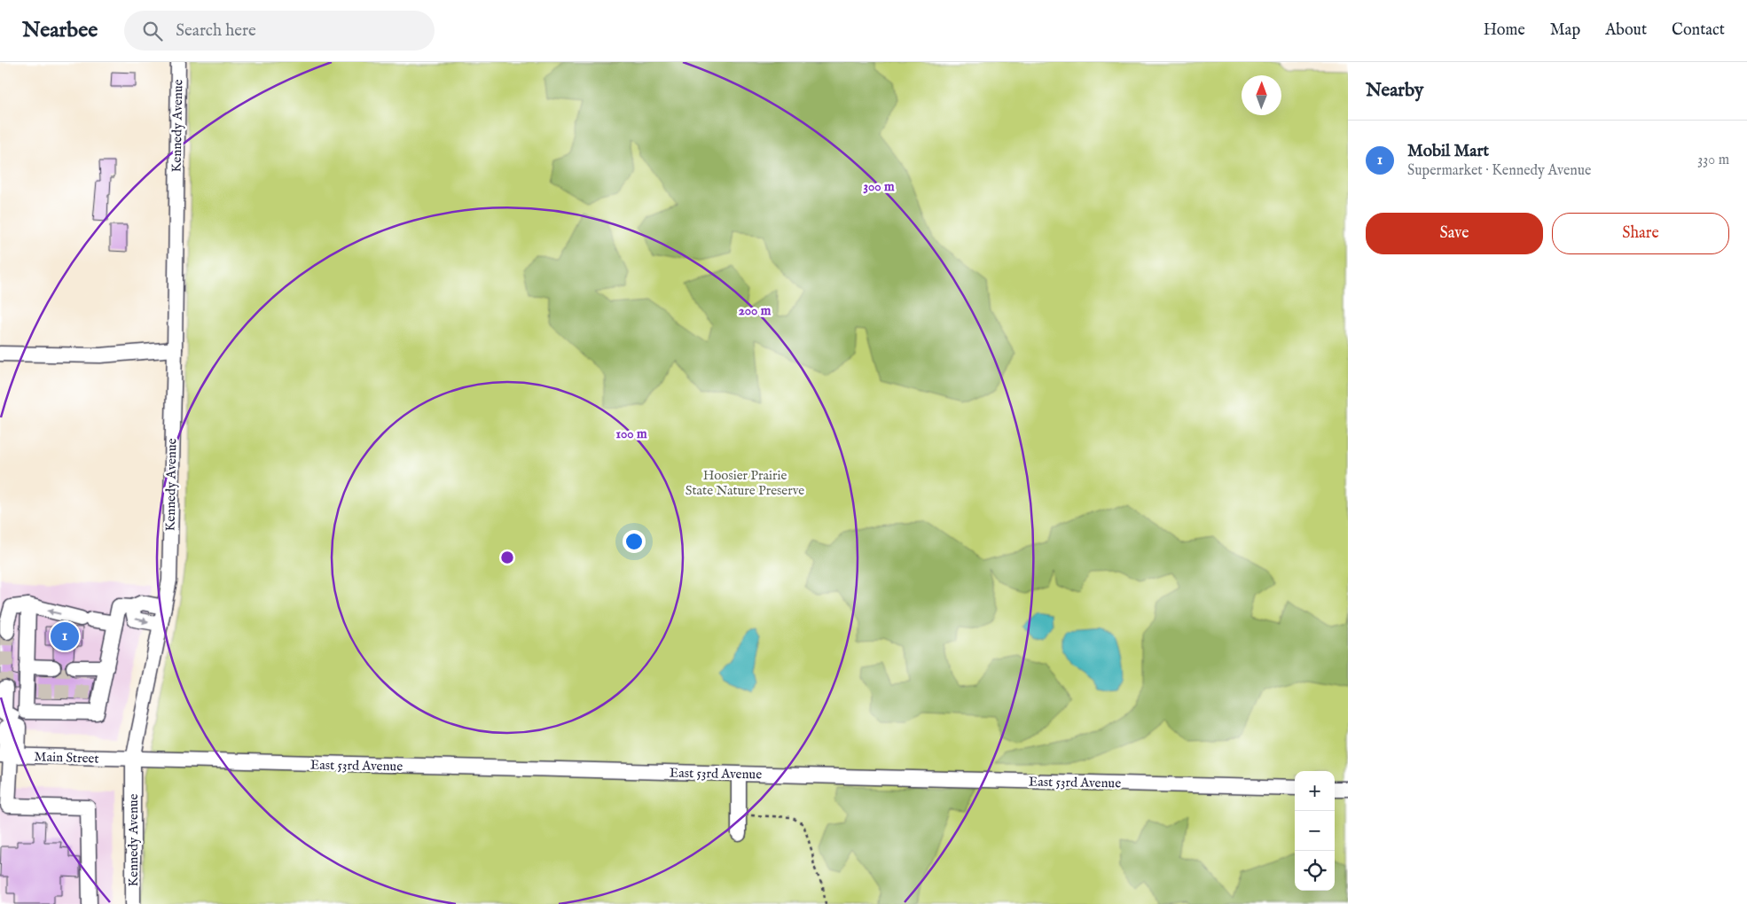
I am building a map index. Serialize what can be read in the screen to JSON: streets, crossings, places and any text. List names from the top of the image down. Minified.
{"streets":{"street":["Kennedy Avenue","Main Street","East 53rd Avenue"]},"crossings":[["Kennedy Avenue","Main Street"],["Kennedy Avenue","East 53rd Avenue"],["Main Street","East 53rd Avenue"]],"parks":["Hoosier Prairie State Nature Preserve"],"north":"top","page":{"header":"Nearbee","search":"Search here","nav":["Home","Map","About","Contact"],"heading":"Nearby","list":[{"mark":"1","name":"Mobil Mart","note":"Supermarket · Kennedy Avenue","value":"330 m"}],"buttons":["Save","Share"],"pins":"1","map_buttons":["+","−"]},"rings":["300 m","200 m","100 m"]}
